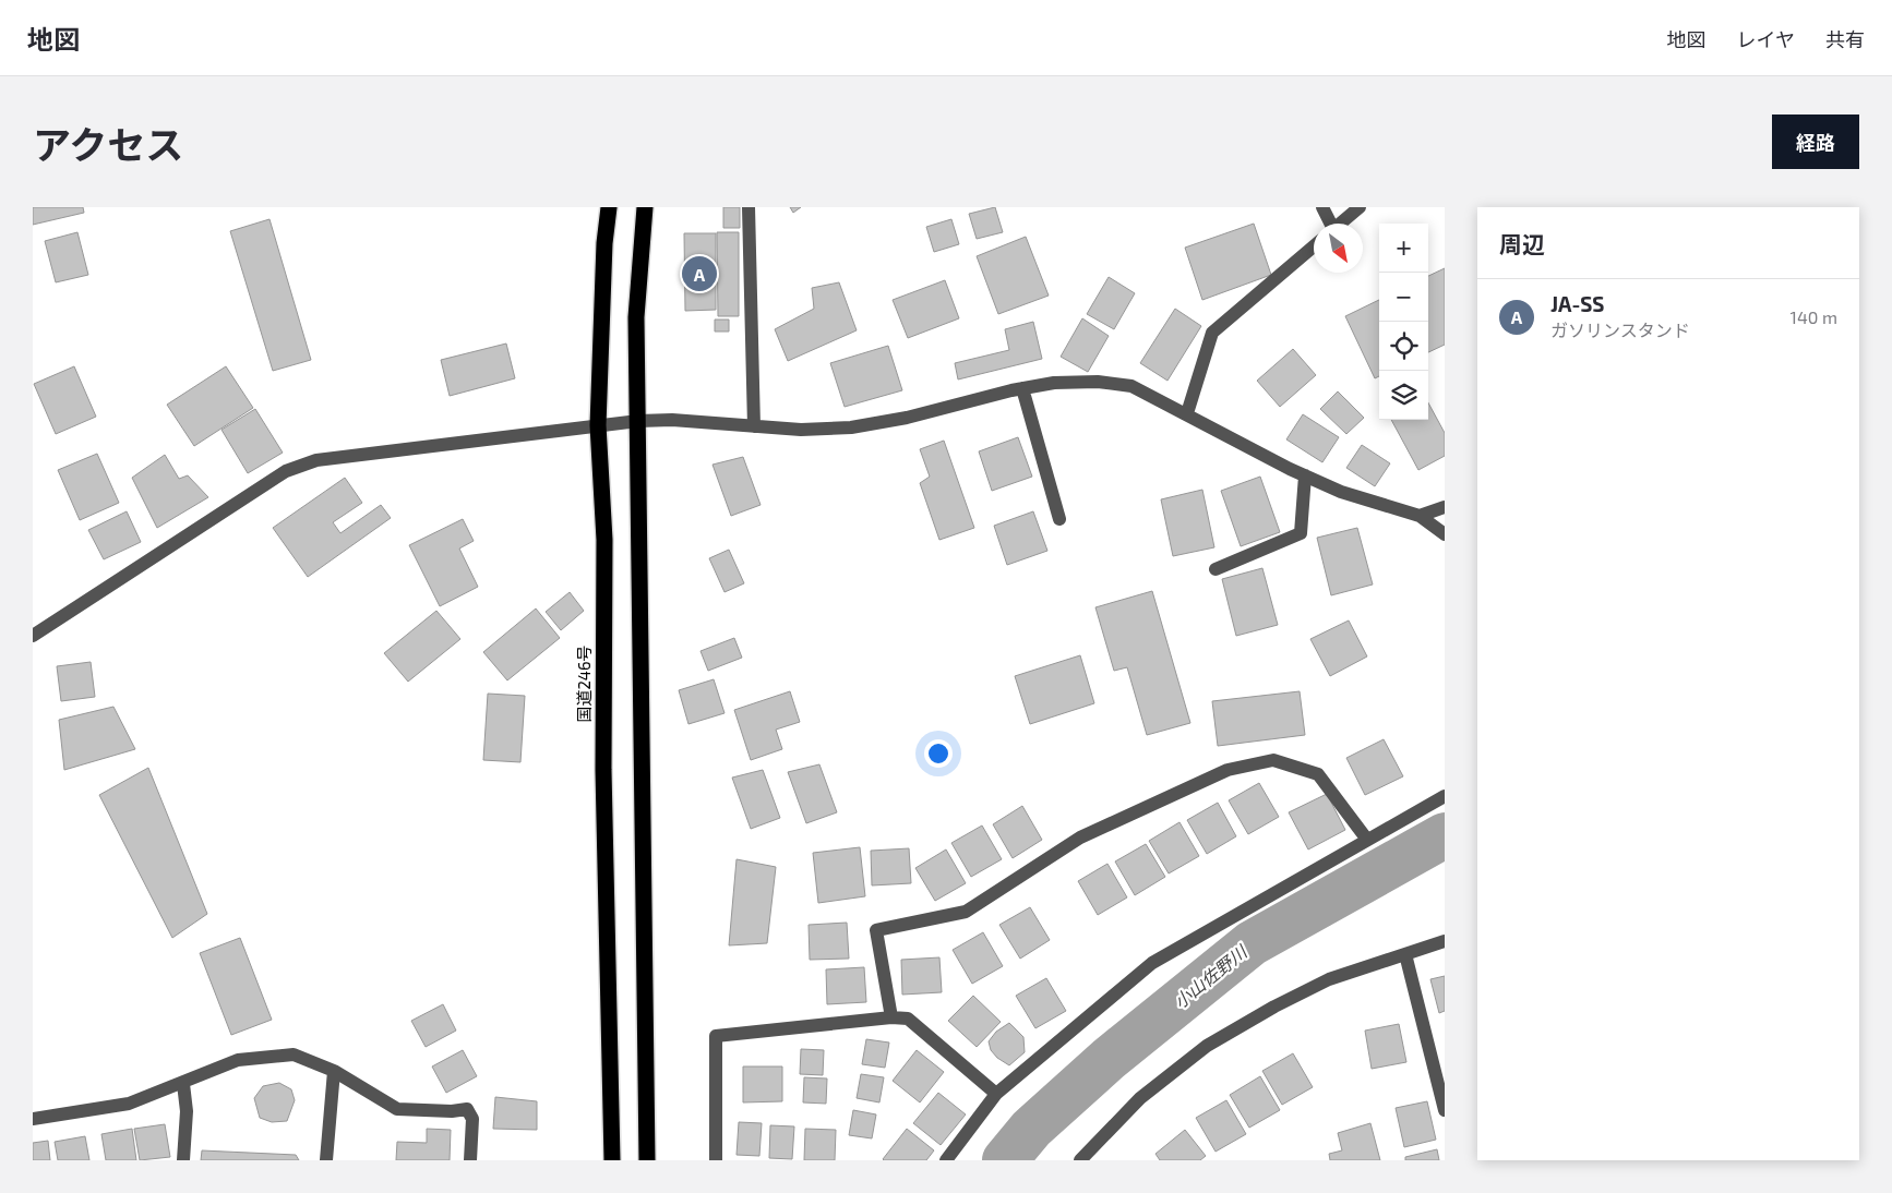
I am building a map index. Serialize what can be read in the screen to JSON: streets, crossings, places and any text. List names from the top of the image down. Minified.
{"streets":{"highway":["国道246号"]},"water":["小山佐野川"],"north":"bottom right","page":{"header":"地図","nav":["地図","レイヤ","共有"],"title":"アクセス","buttons":"経路","heading":"周辺","map_buttons":["+","−"],"pins":"A","list":[{"mark":"A","name":"JA-SS","note":"ガソリンスタンド","value":"140 m"}]}}
